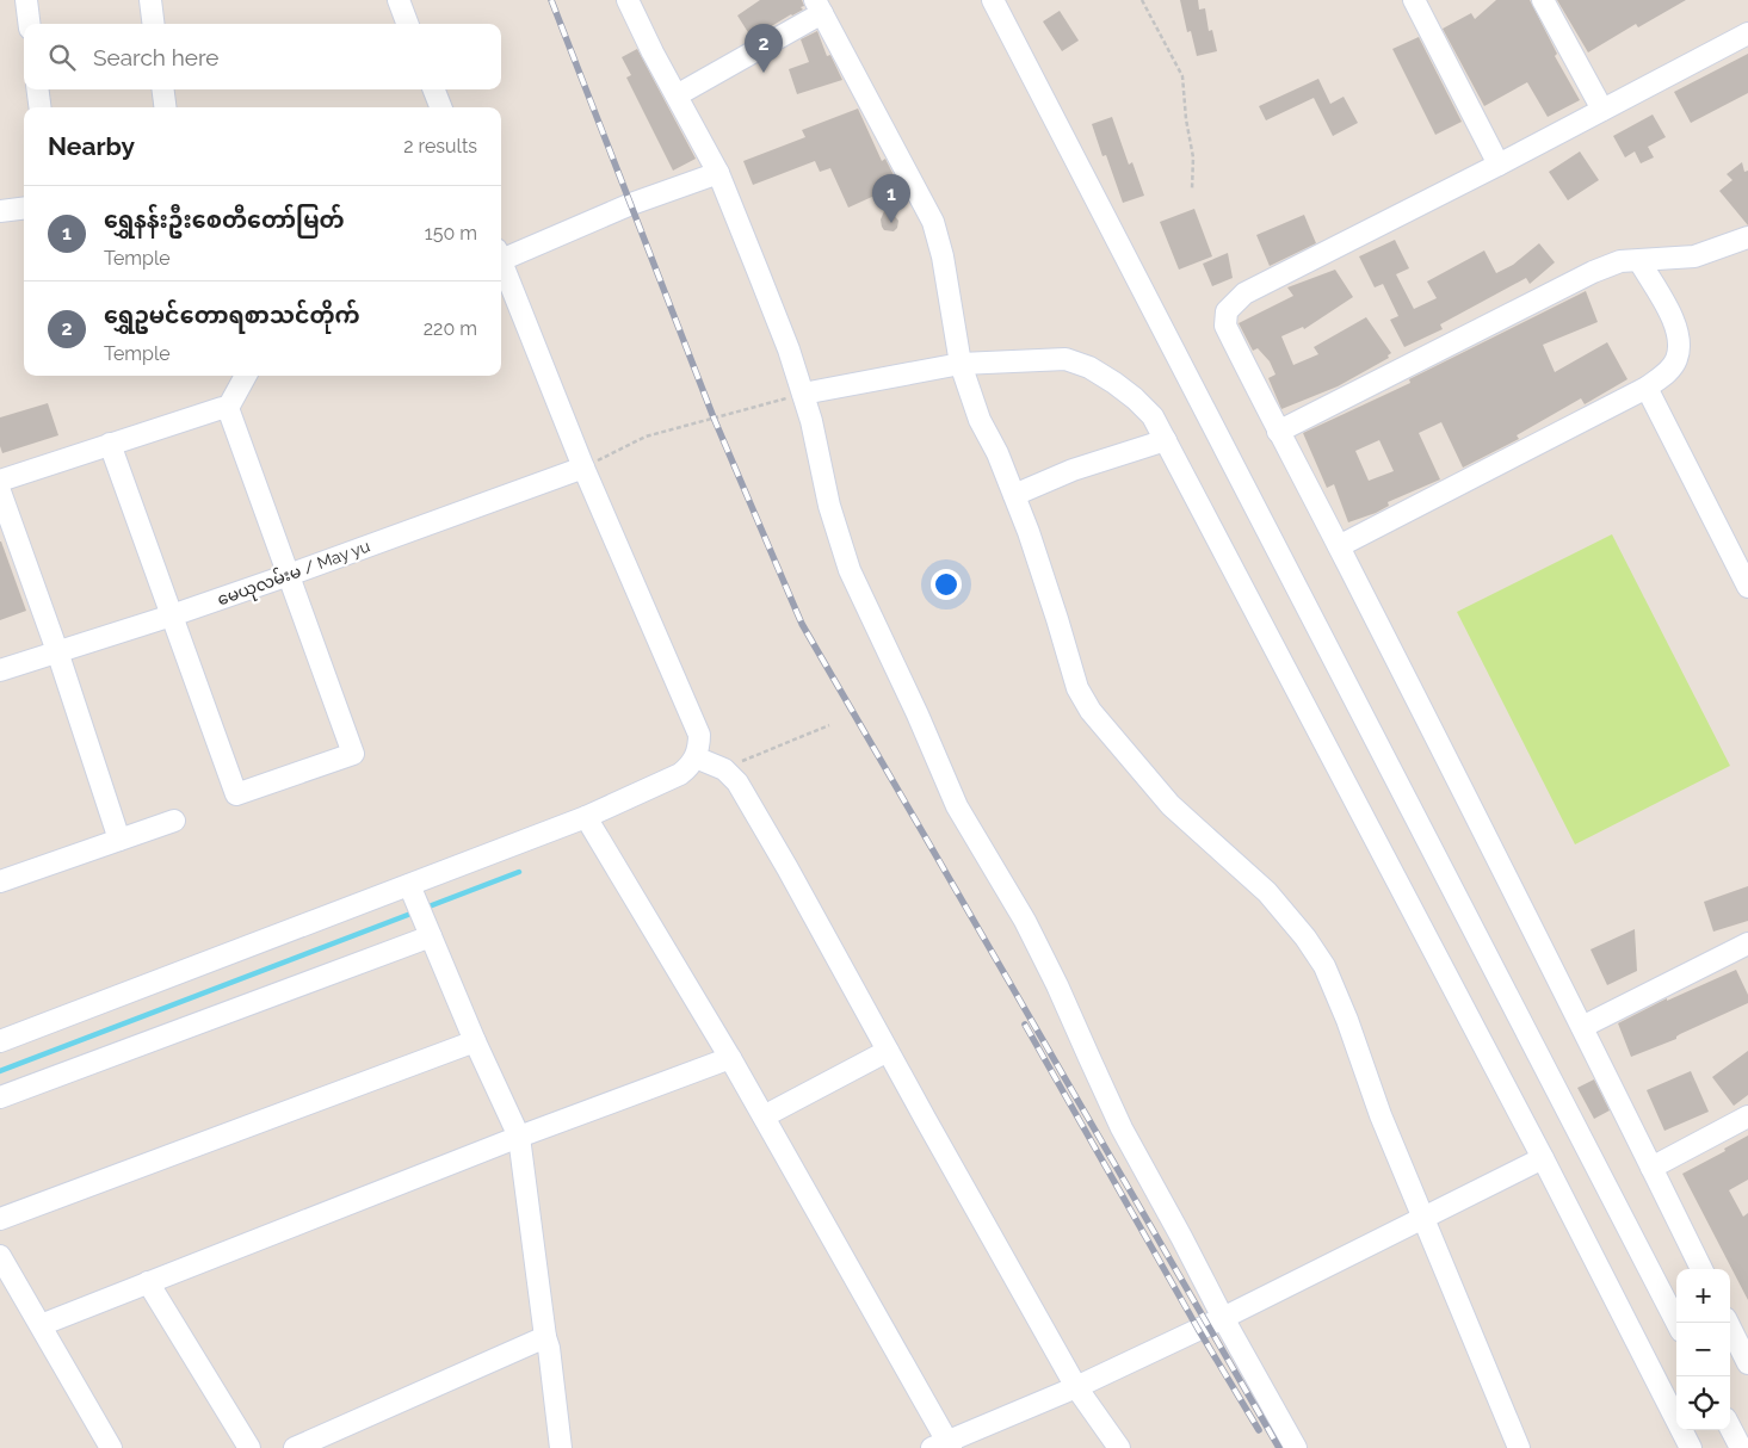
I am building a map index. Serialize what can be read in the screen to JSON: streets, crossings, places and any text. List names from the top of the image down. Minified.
{"streets":{"street":["မေယုလမ်းမ / May yu"]},"page":{"pins":["2","1"],"search":"Search here","heading":["Nearby","2 results"],"list":[{"mark":"1","name":"ရွှေနန်းဦးစေတီတော်မြတ်","note":"Temple","value":"150 m"},{"mark":"2","name":"ရွှေဥမင်တောရစာသင်တိုက်","note":"Temple","value":"220 m"}],"map_buttons":["+","−"]}}
